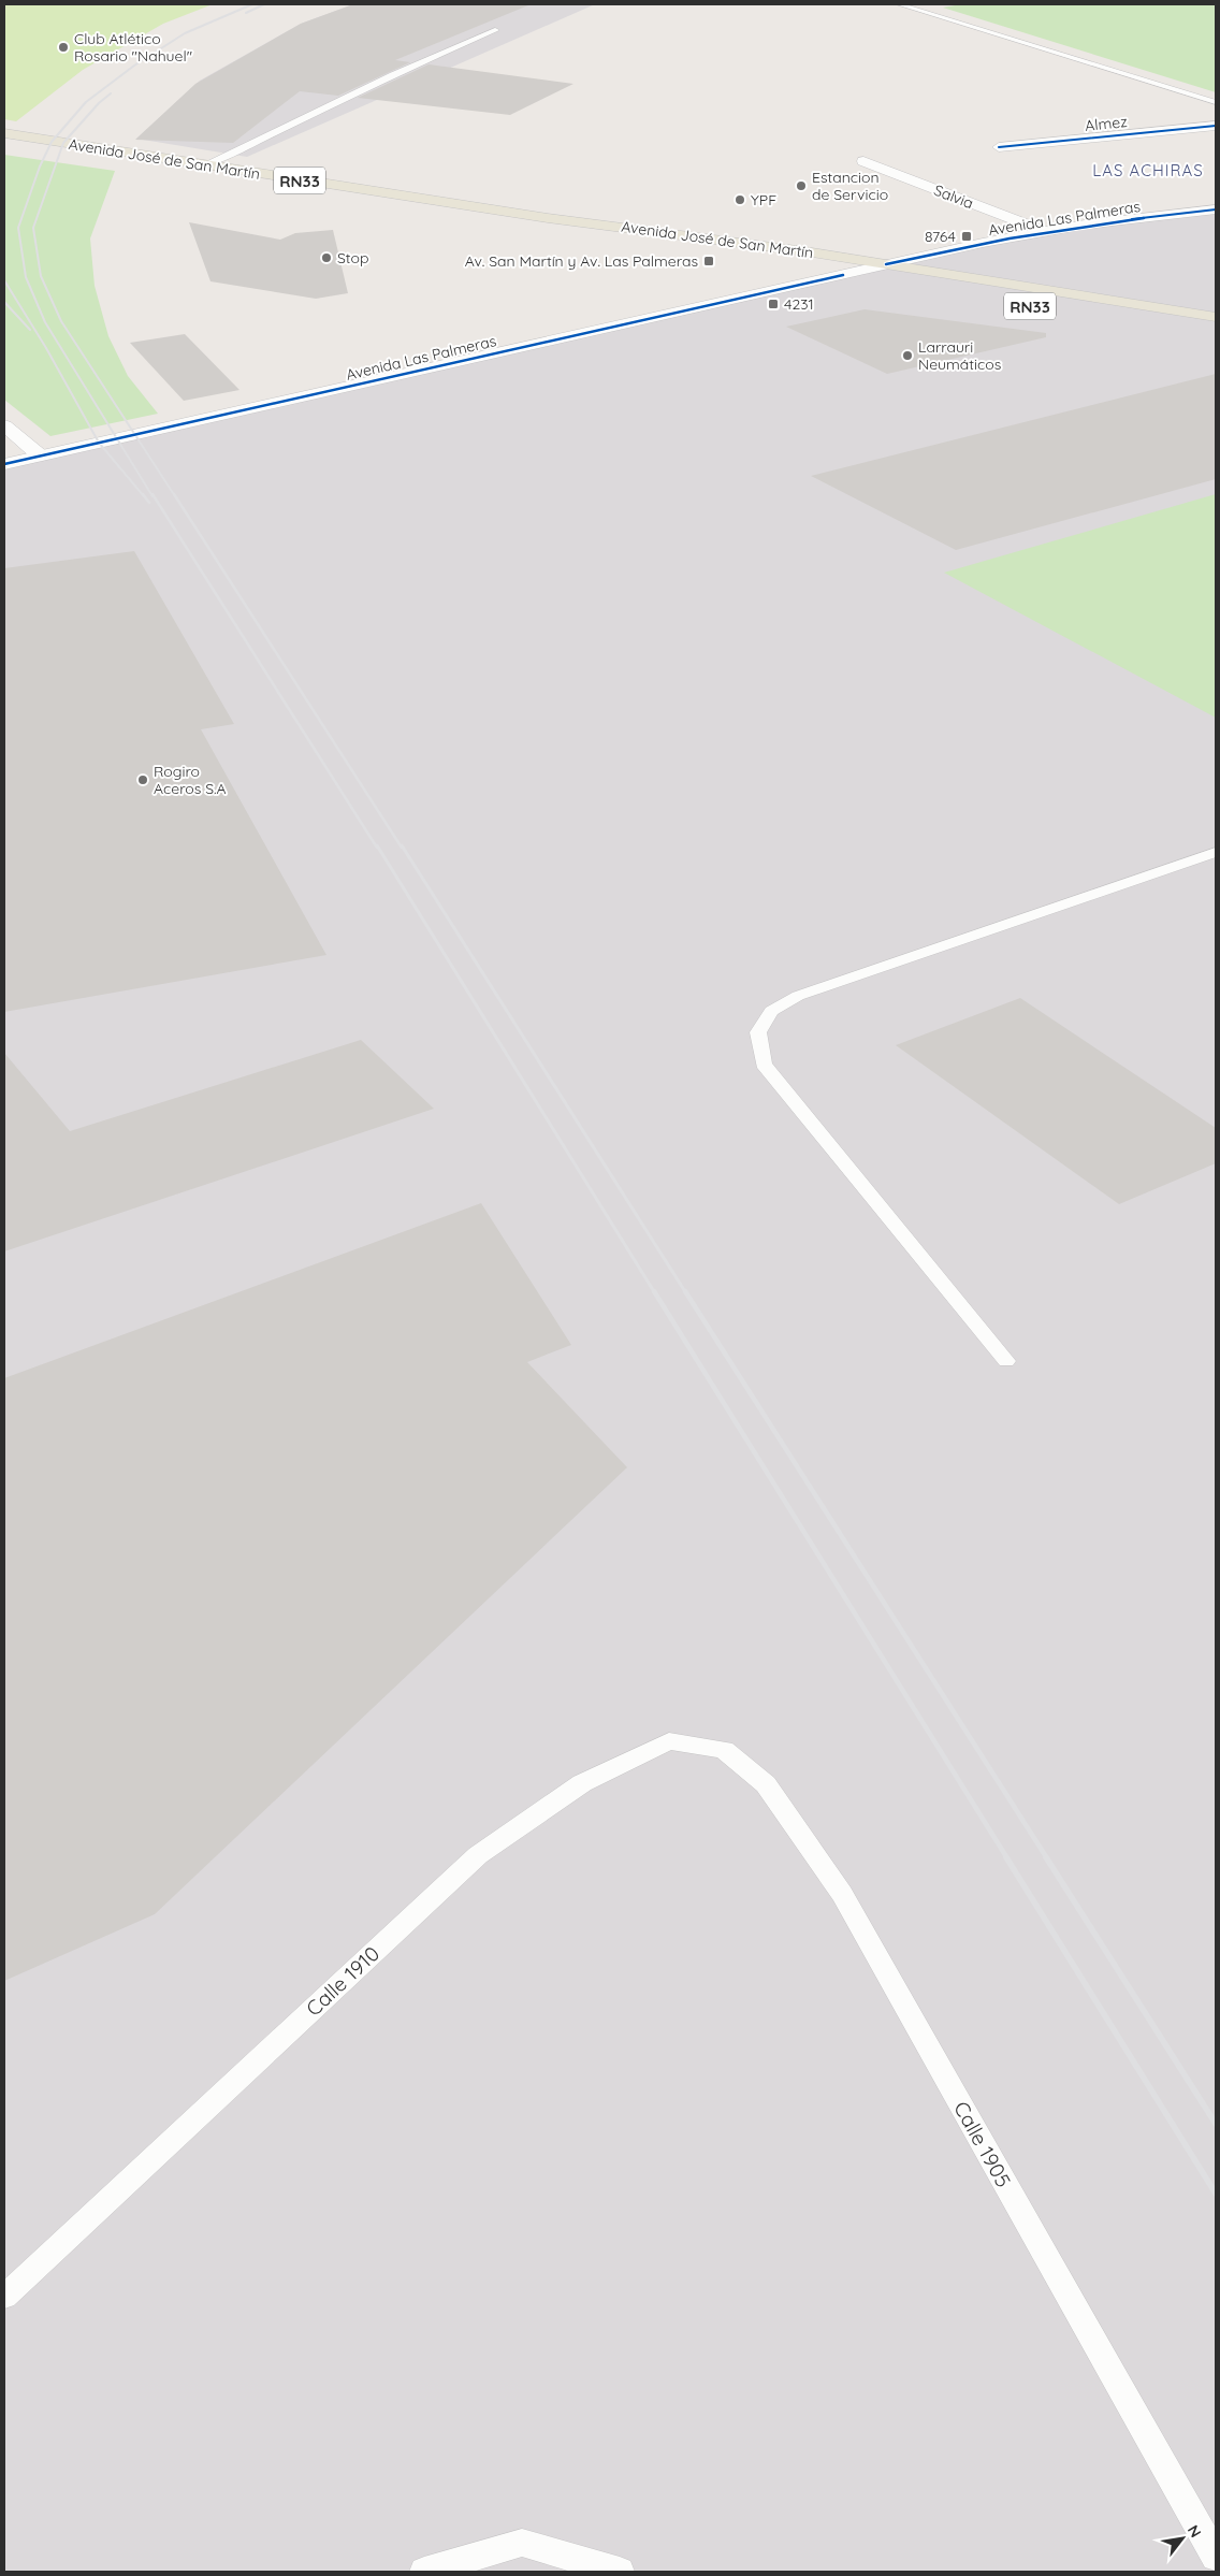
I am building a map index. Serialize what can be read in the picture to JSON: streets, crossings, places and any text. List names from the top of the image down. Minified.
{"streets":{"main road":["Almez","Avenida José de San Martín","RN33","Salvia","Avenida Las Palmeras"],"lane":["Calle 1910","Calle 1905"]},"crossings":[["Avenida José de San Martín","RN33"],["Avenida José de San Martín","Avenida Las Palmeras"],["RN33","Avenida Las Palmeras"],["Salvia","Avenida Las Palmeras"],["Calle 1910","Calle 1905"]],"districts":["LAS ACHIRAS"],"places":{"other":["Club Atlético Rosario \"Nahuel\"","Estancion de Servicio","YPF","Stop","Larrauri Neumáticos","Rogiro Aceros S.A"],"transit":["8764","Av. San Martín y Av. Las Palmeras","4231"]},"north":"top right"}
